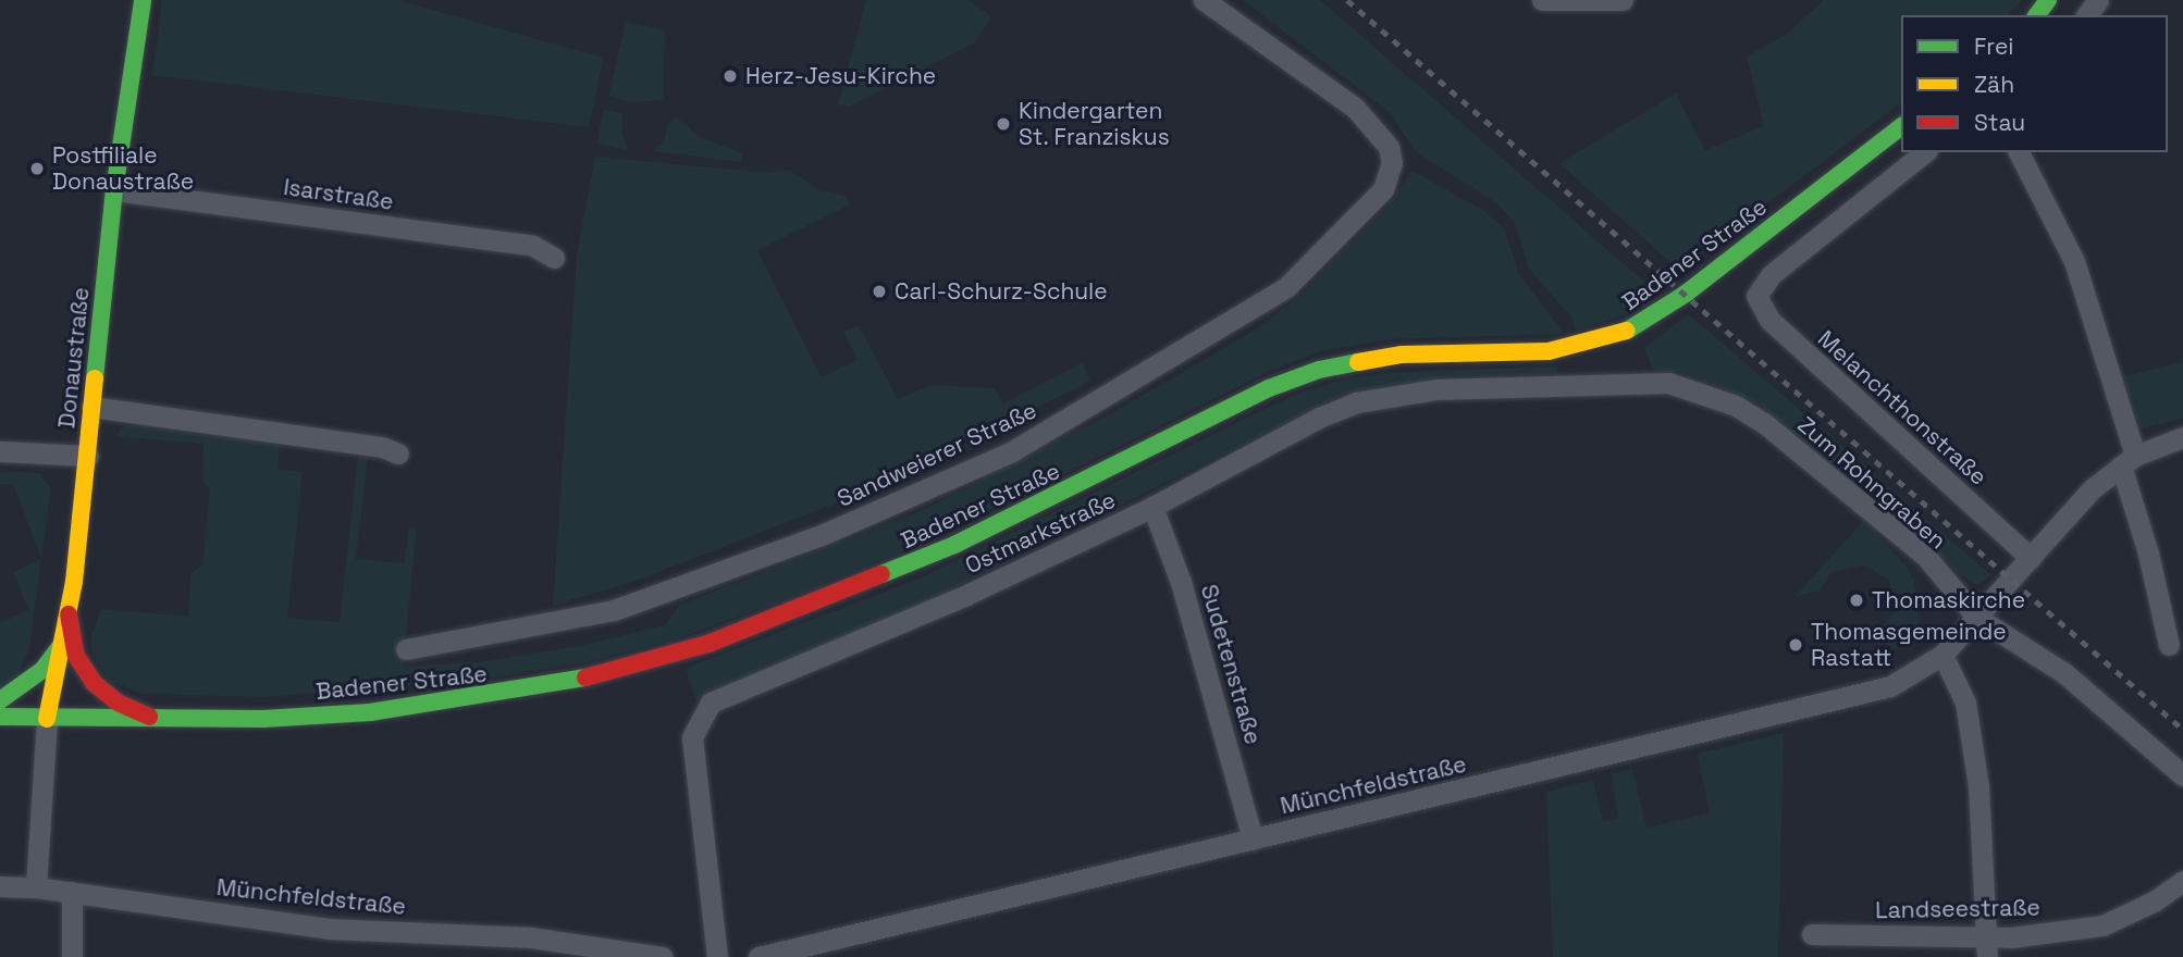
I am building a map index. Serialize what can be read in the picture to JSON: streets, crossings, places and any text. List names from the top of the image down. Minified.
{"streets":{"main road":["Badener Straße","Donaustraße"],"street":["Isarstraße","Melanchthonstraße","Sandweierer Straße","Zum Rohngraben","Ostmarkstraße","Sudetenstraße","Münchfeldstraße","Landseestraße"]},"crossings":[["Isarstraße","Donaustraße"],["Badener Straße","Donaustraße"],["Melanchthonstraße","Münchfeldstraße"],["Zum Rohngraben","Ostmarkstraße"],["Zum Rohngraben","Münchfeldstraße"],["Ostmarkstraße","Sudetenstraße"],["Sudetenstraße","Münchfeldstraße"]],"places":["Herz-Jesu-Kirche","Kindergarten St. Franziskus","Postfiliale Donaustraße","Carl-Schurz-Schule","Thomaskirche","Thomasgemeinde Rastatt"],"legend":["Frei","Zäh","Stau"]}
